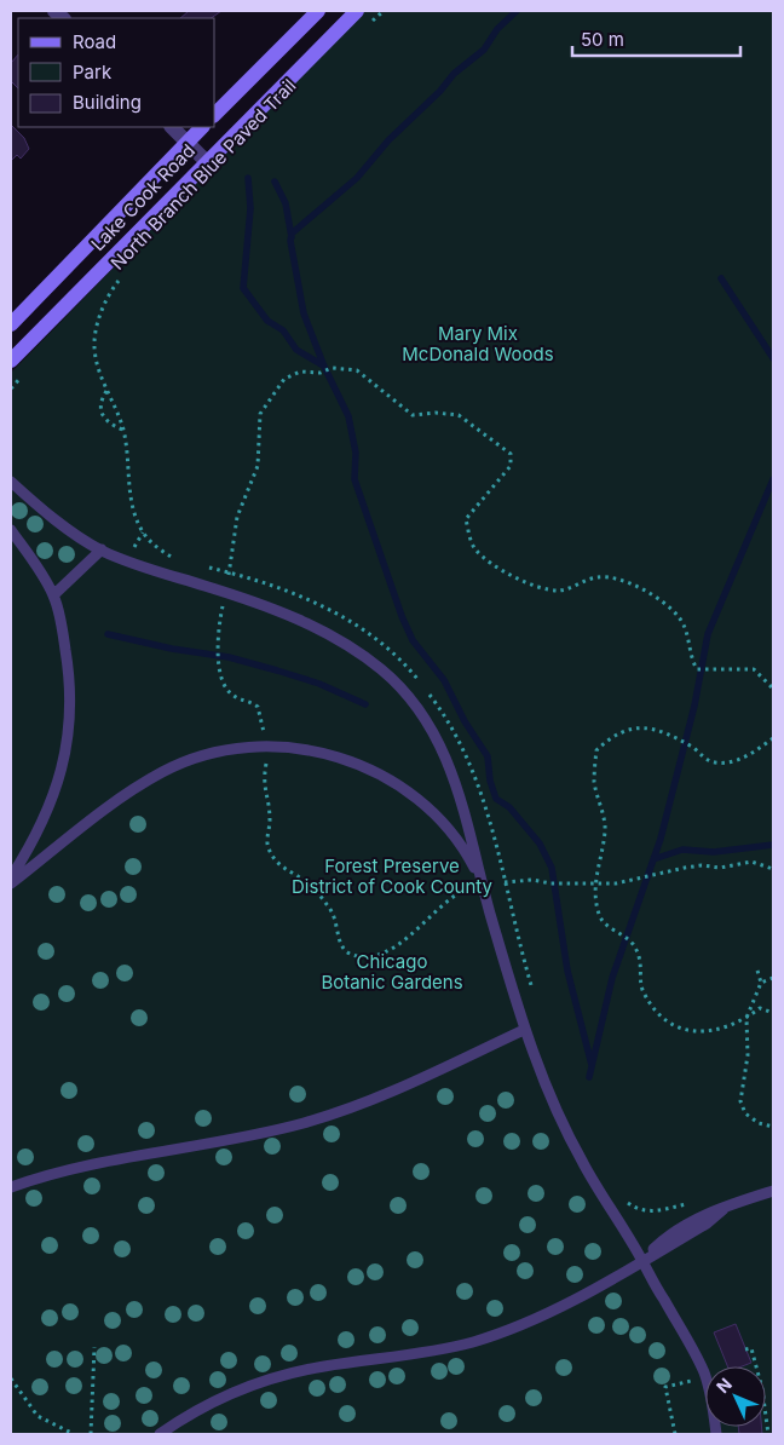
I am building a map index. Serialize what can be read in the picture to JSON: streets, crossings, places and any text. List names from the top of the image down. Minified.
{"streets":{"main road":["Lake Cook Road"],"path":["North Branch Blue Paved Trail"]},"parks":["Mary Mix McDonald Woods","Forest Preserve District of Cook County","Chicago Botanic Gardens"],"legend":["Road","Park","Building"],"scale_bar":"50 m","north":"top left"}
